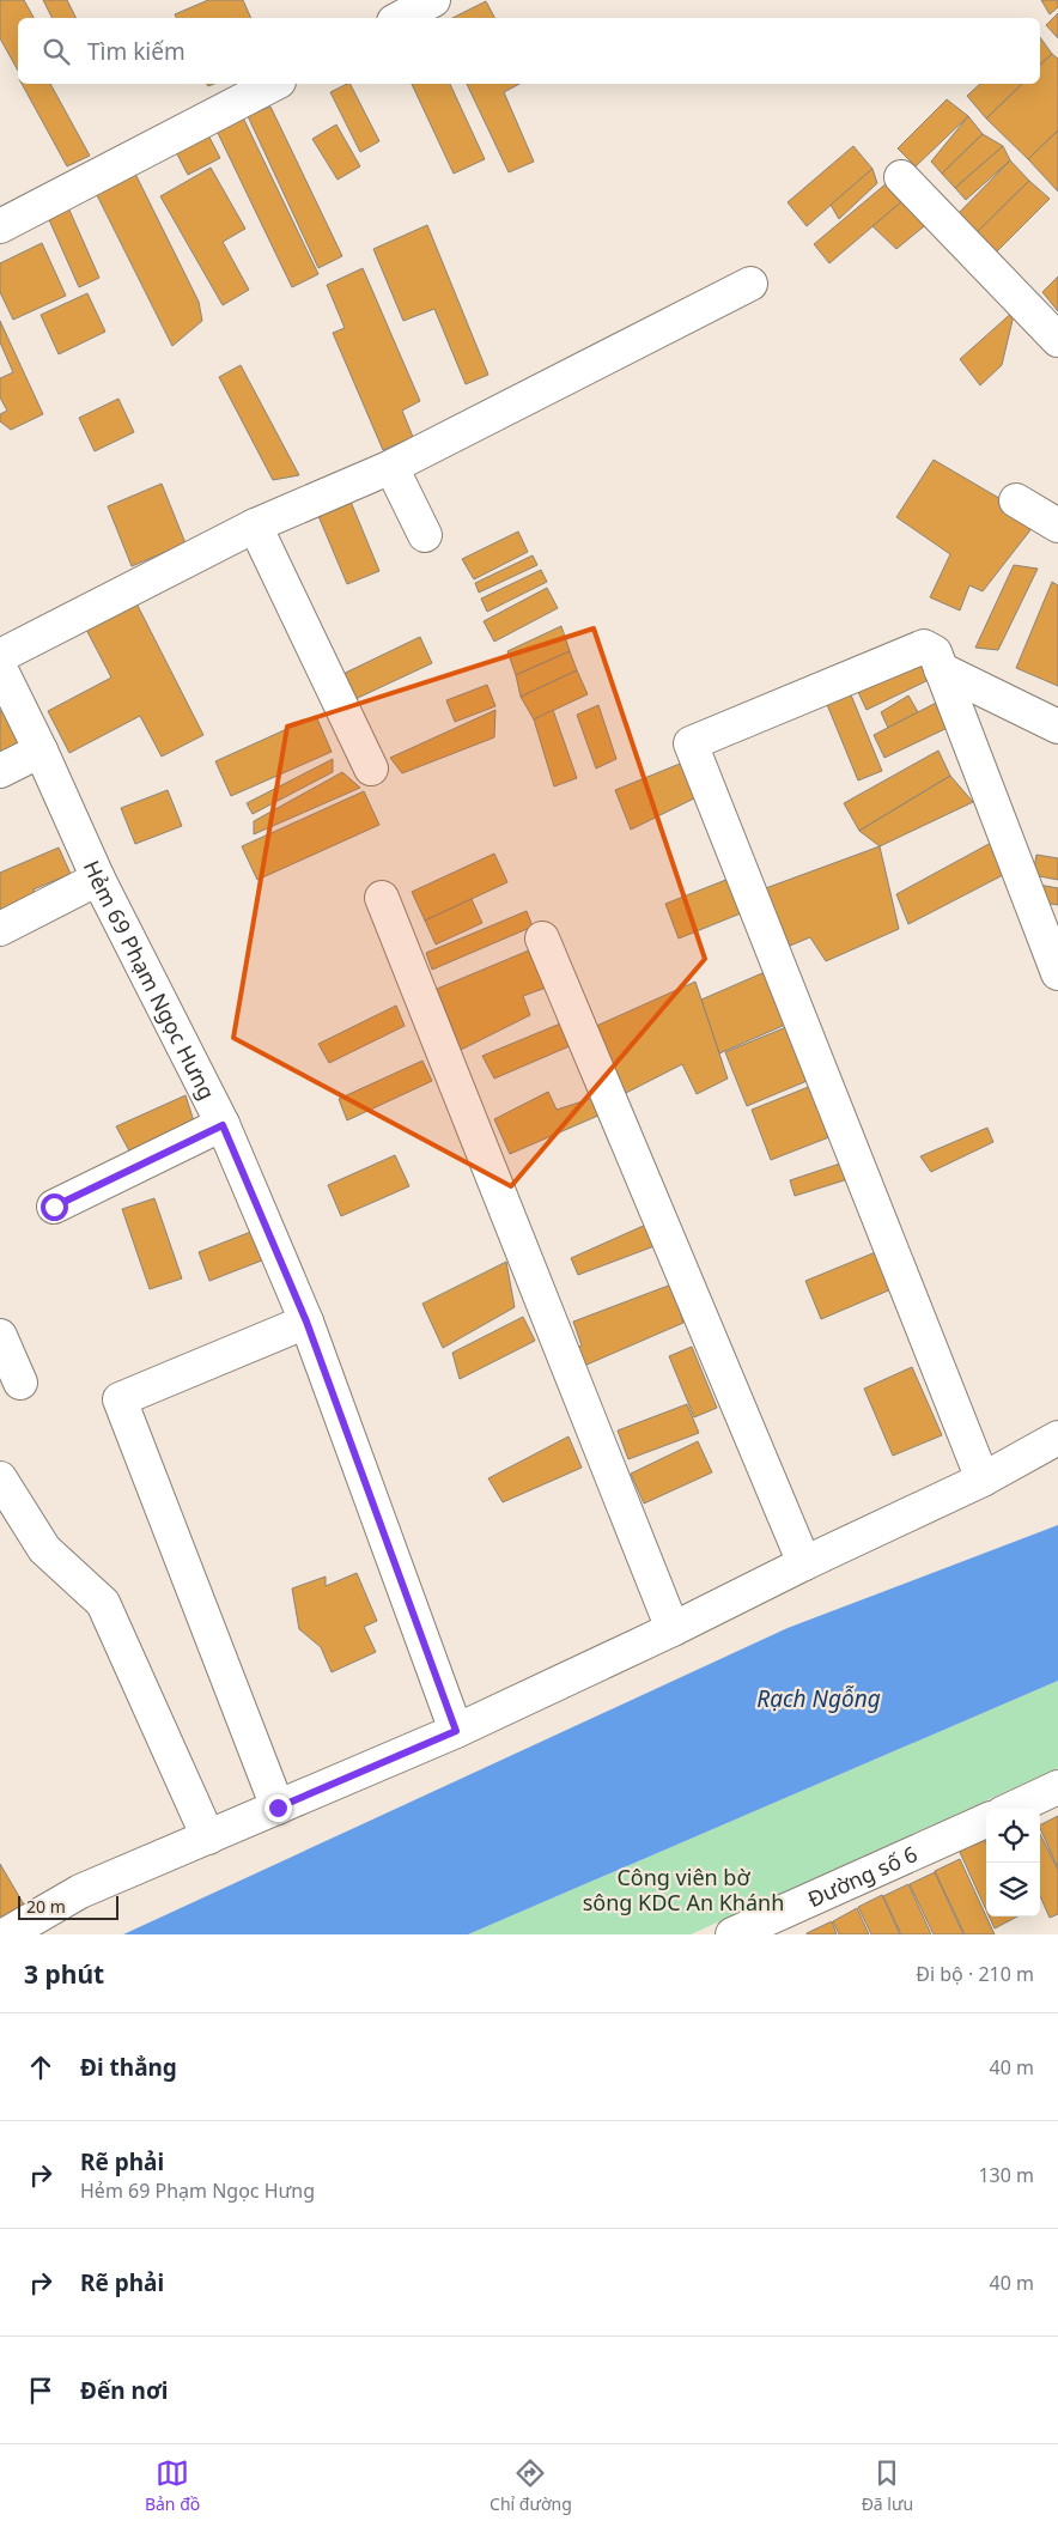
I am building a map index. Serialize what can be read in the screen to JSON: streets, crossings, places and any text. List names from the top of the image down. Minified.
{"streets":{"street":["Hẻm 69 Phạm Ngọc Hưng","Đường số 6"]},"water":["Rạch Ngỗng"],"parks":["Công viên bờ sông KDC An Khánh"],"scale_bar":"20 m","page":{"search":"Tìm kiếm","scale":"20 m","heading":["3 phút","Đi bộ · 210 m"],"list":[["Đi thẳng","40 m"],["Rẽ phải","Hẻm 69 Phạm Ngọc Hưng","130 m"],["Rẽ phải","40 m"],"Đến nơi"],"nav":["Bản đồ","Chỉ đường","Đã lưu"]}}
